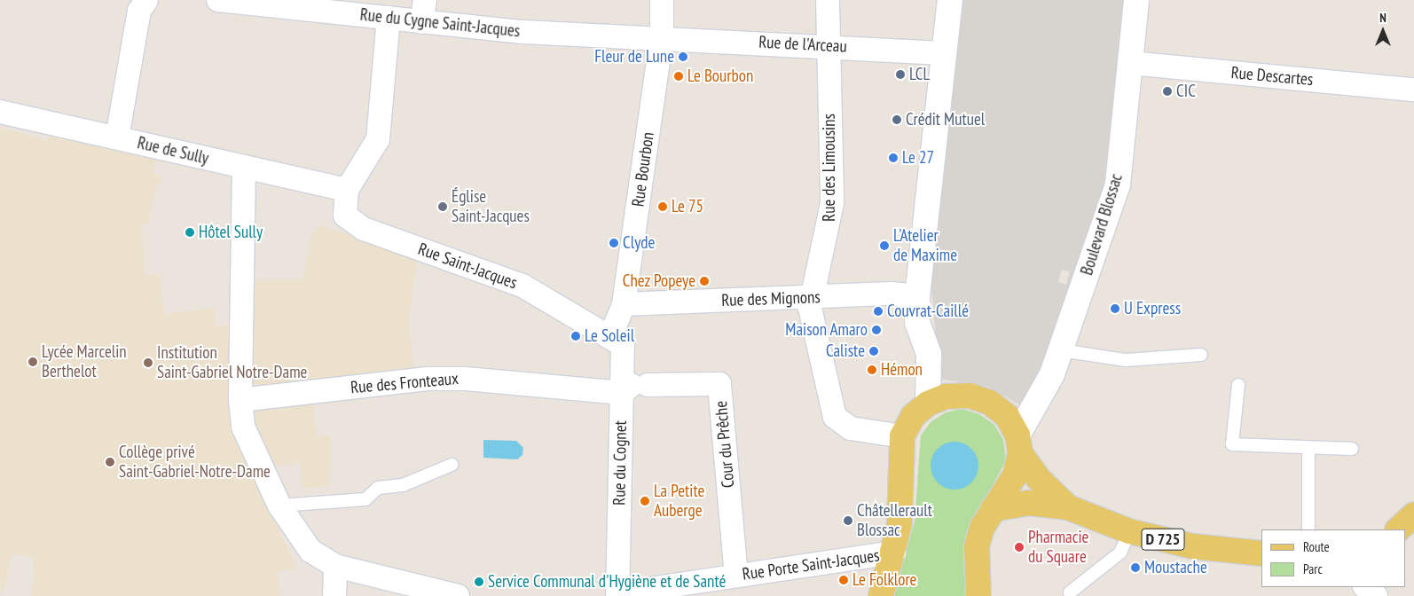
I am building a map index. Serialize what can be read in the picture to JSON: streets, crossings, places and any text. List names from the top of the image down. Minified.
{"streets":{"main road":["Boulevard Blossac","D 725"],"street":["Rue du Cygne Saint-Jacques","Rue de l'Arceau","Rue Descartes","Rue de Sully","Rue des Limousins","Rue Bourbon","Rue Saint-Jacques","Rue des Mignons","Rue des Fronteaux","Cour du Prêche","Rue du Cognet","Rue Porte Saint-Jacques"]},"crossings":[["Rue du Cygne Saint-Jacques","Rue de l'Arceau"],["Rue du Cygne Saint-Jacques","Rue Bourbon"],["Rue de l'Arceau","Rue des Limousins"],["Rue de l'Arceau","Rue Bourbon"],["Rue Descartes","Boulevard Blossac"],["Rue de Sully","Rue Saint-Jacques"],["Rue des Limousins","Rue des Mignons"],["Rue Bourbon","Rue Saint-Jacques"],["Rue Bourbon","Rue des Mignons"],["Rue Bourbon","Rue du Cognet"],["Boulevard Blossac","D 725"],["Rue Saint-Jacques","Rue du Cognet"],["Rue des Fronteaux","Cour du Prêche"],["Rue des Fronteaux","Rue du Cognet"],["Cour du Prêche","Rue du Cognet"],["Cour du Prêche","Rue Porte Saint-Jacques"]],"places":["Fleur de Lune","LCL","Le Bourbon","CIC","Crédit Mutuel","Le 27","Église Saint-Jacques","Le 75","Hôtel Sully","Clyde","L'Atelier de Maxime","Chez Popeye","U Express","Couvrat-Caillé","Maison Amaro","Le Soleil","Caliste","Lycée Marcelin Berthelot","Institution Saint-Gabriel Notre-Dame","Hémon","Collège privé Saint-Gabriel-Notre-Dame","La Petite Auberge","Châtellerault Blossac","Pharmacie du Square","Moustache","Le Folklore","Service Communal d'Hygiène et de Santé"],"legend":["Route","Parc"],"north":"top"}
